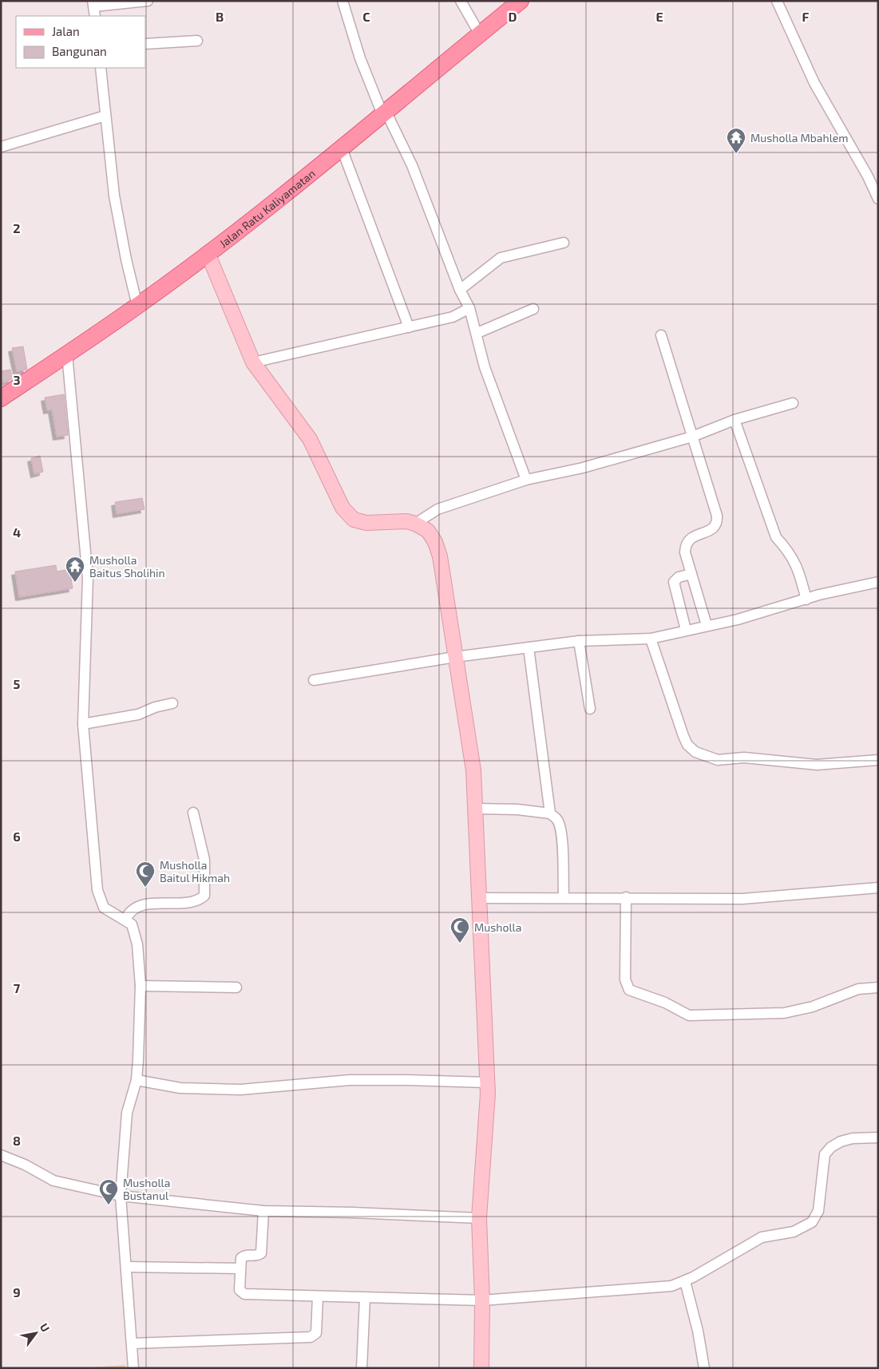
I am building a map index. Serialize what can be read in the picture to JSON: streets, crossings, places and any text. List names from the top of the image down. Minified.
{"streets":{"main road":["Jalan Ratu Kaliyamatan"]},"places":{"temple":["Musholla Mbahlem","Musholla Baitus Sholihin"],"mosque":["Musholla Baitul Hikmah","Musholla","Musholla Bustanul"]},"legend":["Jalan","Bangunan"],"north":"top right","grid":{"columns":["B","C","D","E","F"],"rows":["2","3","4","5","6","7","8","9"]}}
